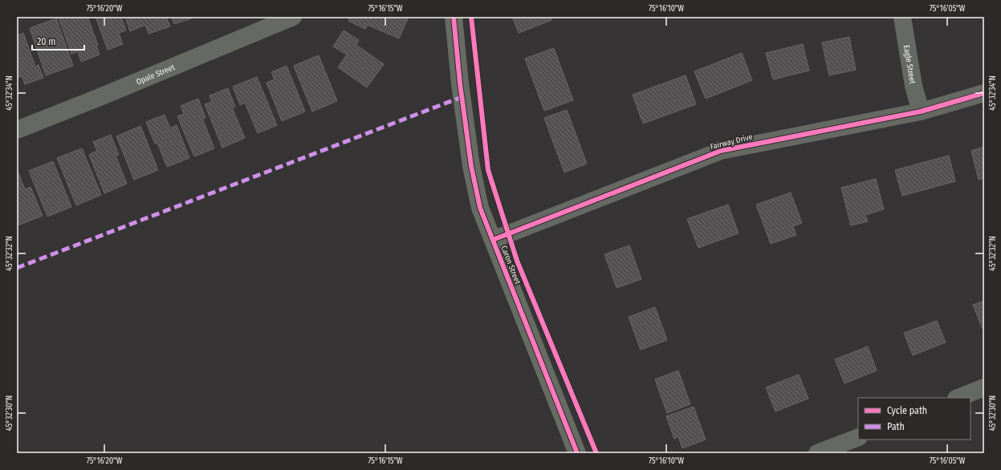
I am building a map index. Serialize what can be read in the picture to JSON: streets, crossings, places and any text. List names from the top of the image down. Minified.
{"streets":{"street":["Eagle Street","Opale Street","Fairway Drive","Caron Street"]},"crossings":[["Eagle Street","Fairway Drive"],["Fairway Drive","Caron Street"]],"legend":["Cycle path","Path"],"scale_bar":"20 m","coordinates":["75°16'20\"W","75°16'15\"W","75°16'10\"W","75°16'05\"W","45°32'34\"N","45°32'32\"N","45°32'30\"N"]}
